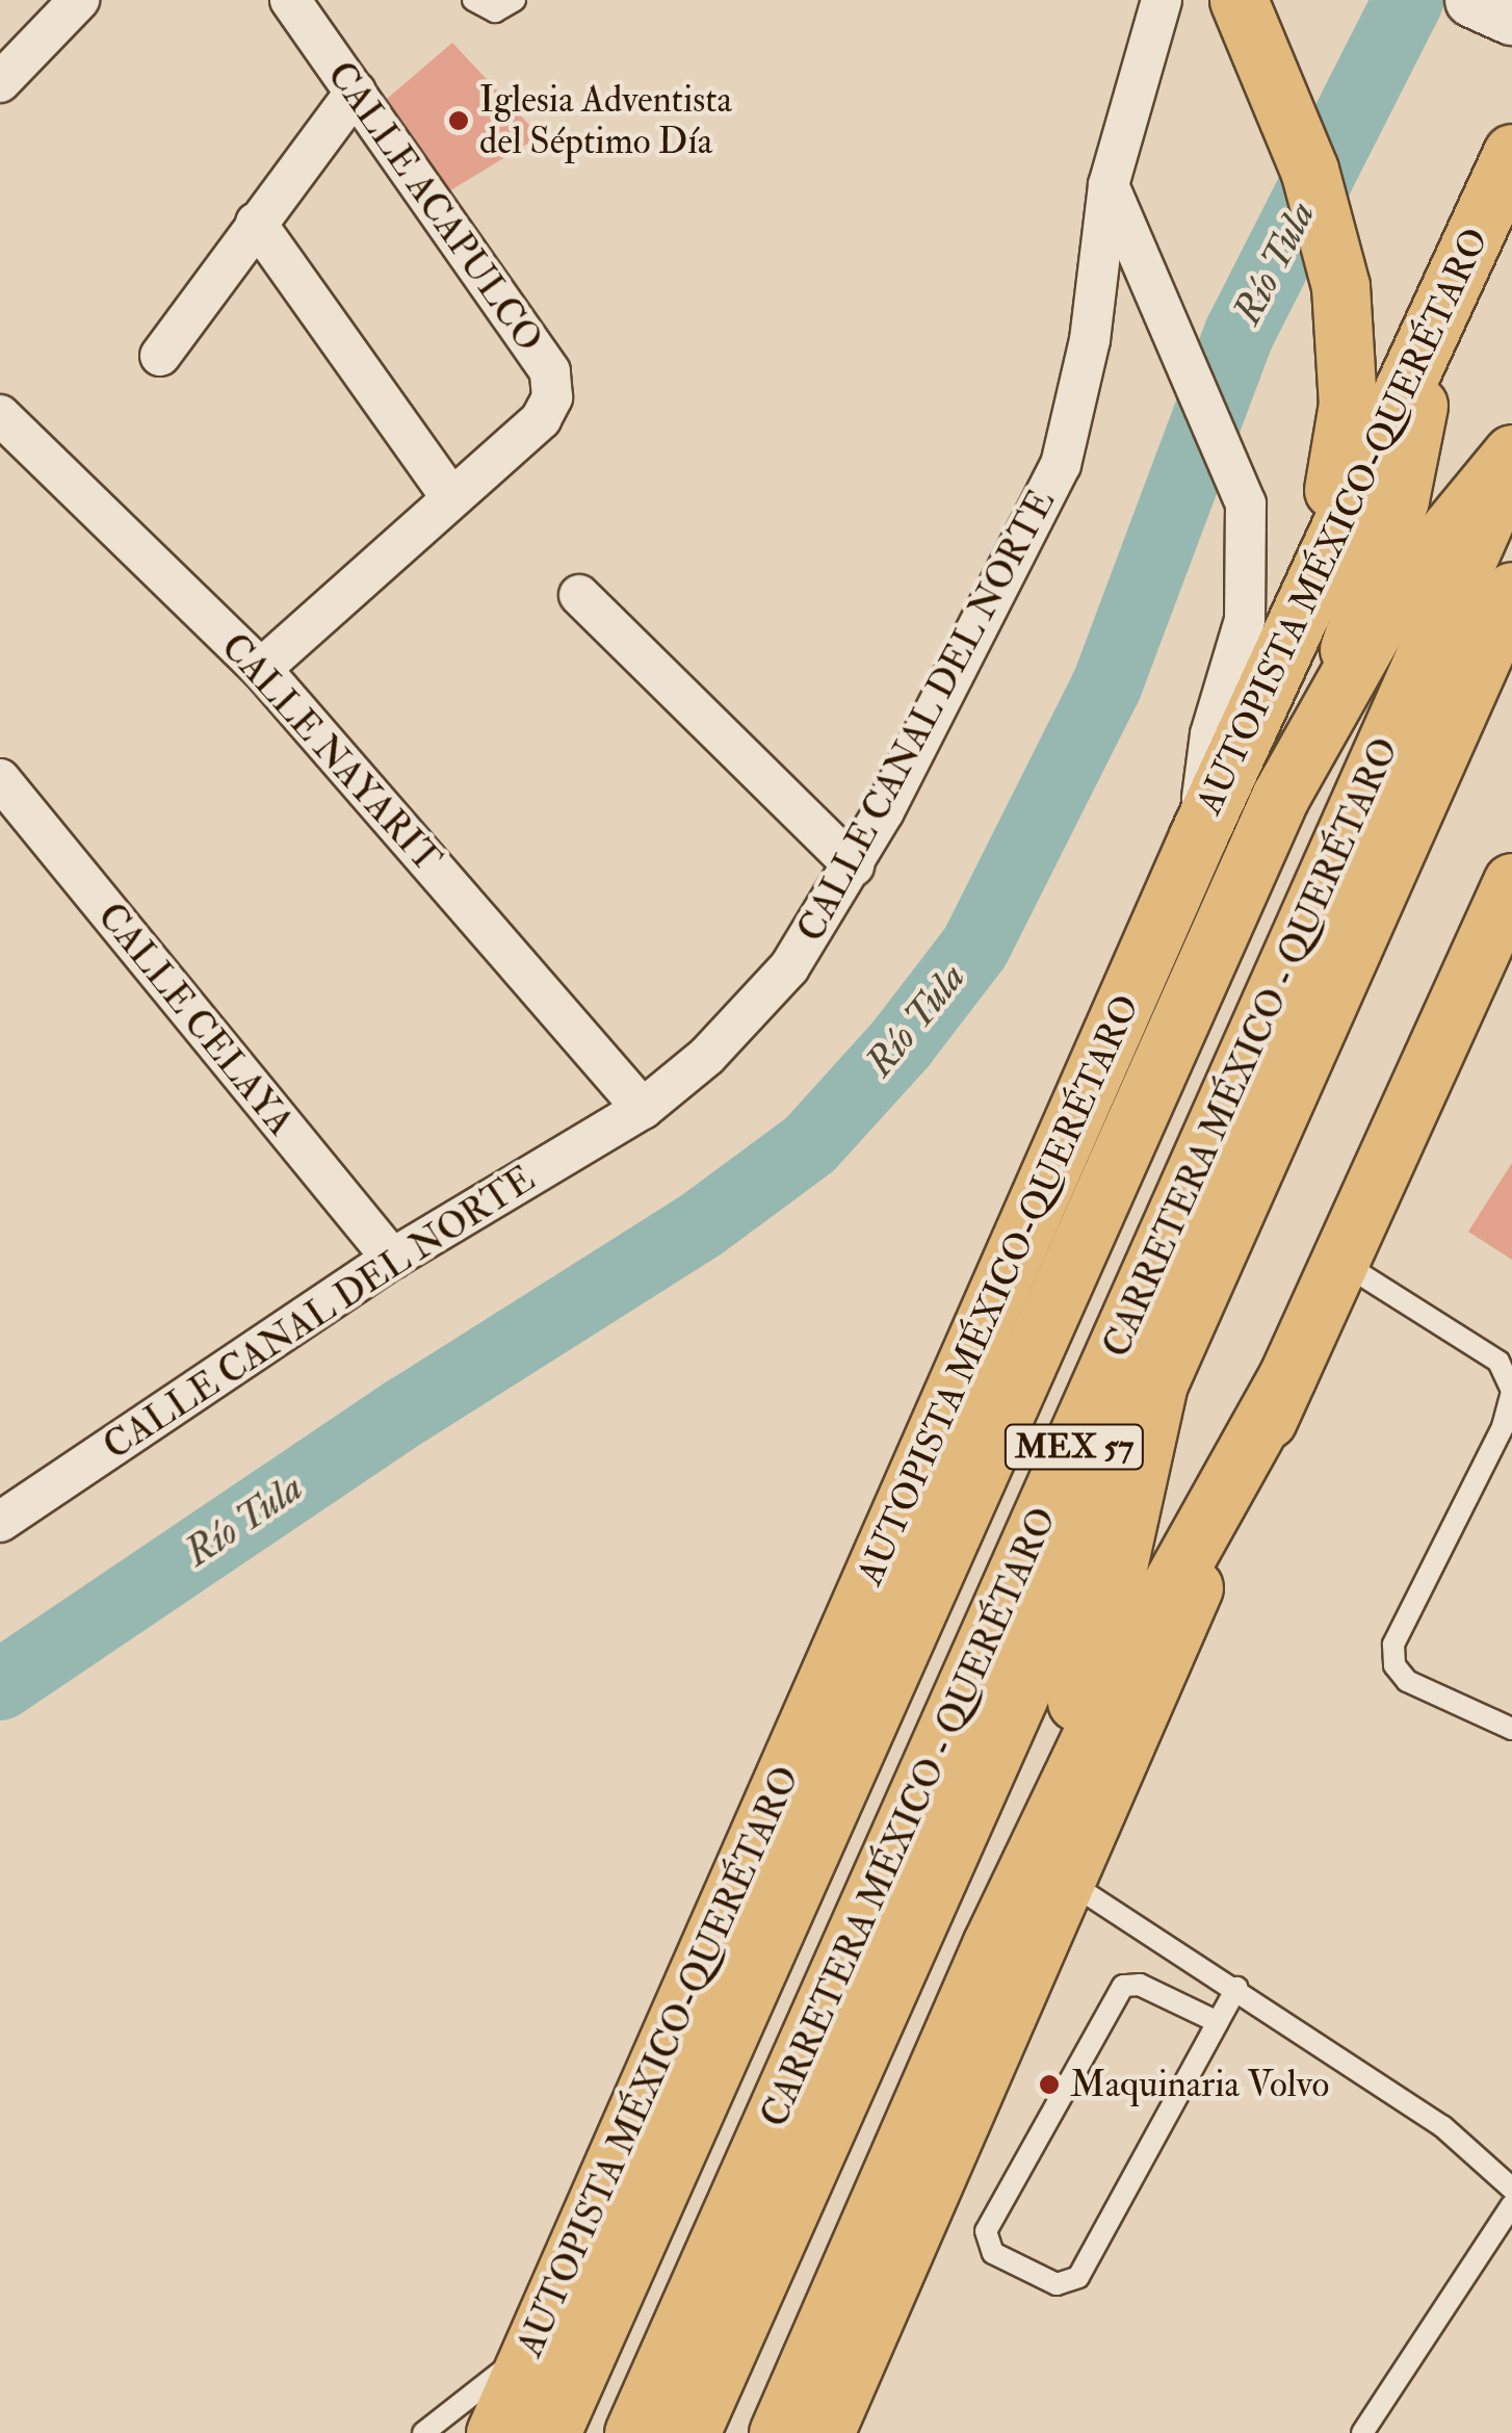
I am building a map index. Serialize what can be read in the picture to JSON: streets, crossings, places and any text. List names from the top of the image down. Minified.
{"streets":{"main road":["AUTOPISTA MÉXICO-QUERÉTARO","CARRETERA MÉXICO - QUERÉTARO","MEX 57"],"street":["CALLE ACAPULCO","CALLE CANAL DEL NORTE","CALLE NAYARIT","CALLE CELAYA"]},"crossings":[["CALLE ACAPULCO","CALLE NAYARIT"],["CALLE CANAL DEL NORTE","CALLE NAYARIT"],["CALLE CANAL DEL NORTE","CALLE CELAYA"]],"water":["Río Tula"],"places":["Iglesia Adventista del Séptimo Día","Maquinaria Volvo"]}
